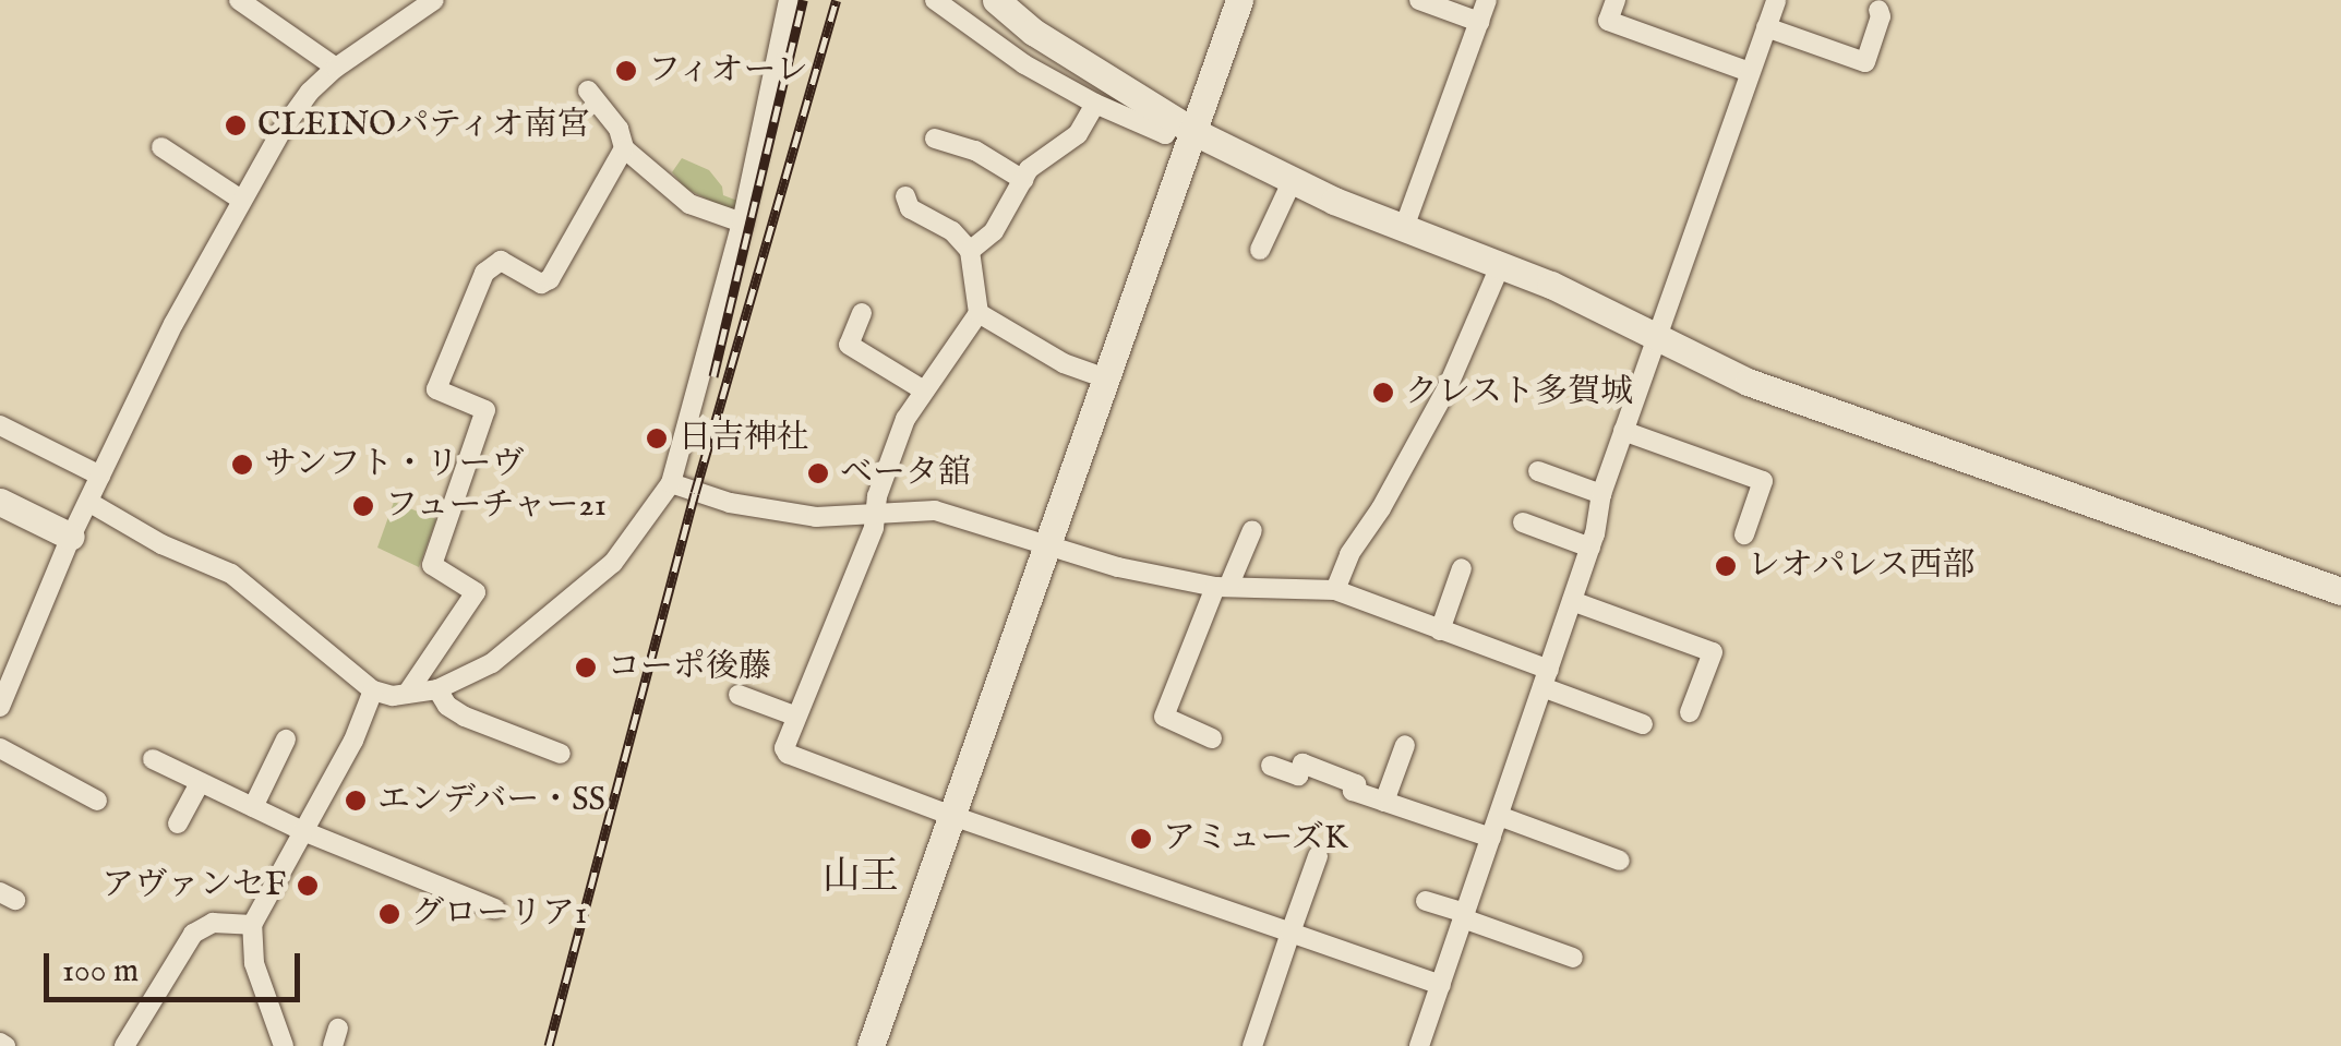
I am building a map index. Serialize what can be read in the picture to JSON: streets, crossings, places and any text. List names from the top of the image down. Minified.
{"districts":["山王"],"places":["フィオーレ","CLEINOパティオ南宮","クレスト多賀城","日吉神社","サンフト・リーヴ","ベータ舘","フューチャー21","レオパレス西部","コーポ後藤","エンデバー・SS","アミューズK","アヴァンセF","グローリア1"],"scale_bar":"100 m"}
